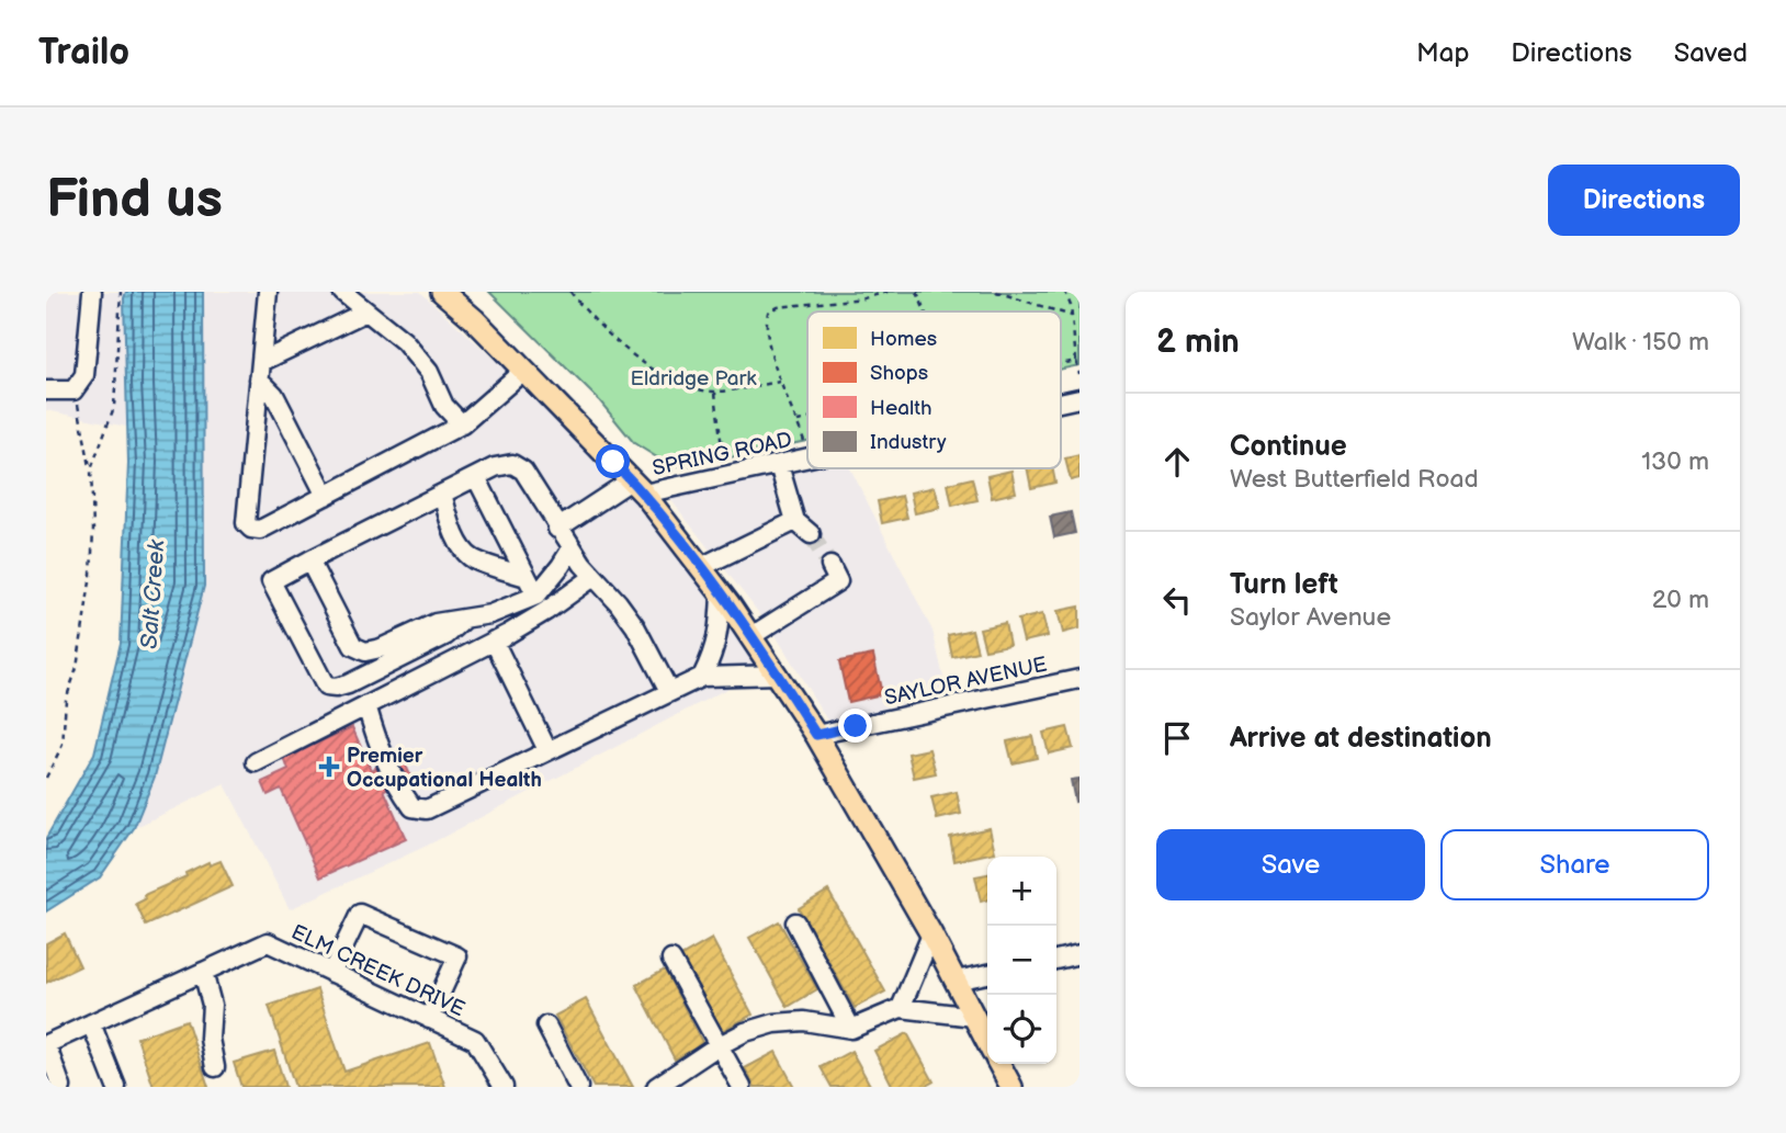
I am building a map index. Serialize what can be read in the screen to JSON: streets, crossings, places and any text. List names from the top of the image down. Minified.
{"streets":{"street":["SPRING ROAD","SAYLOR AVENUE","ELM CREEK DRIVE"]},"water":["Salt Creek"],"parks":["Eldridge Park"],"places":{"health":["Premier Occupational Health"]},"legend":["Homes","Shops","Health","Industry"],"page":{"header":"Trailo","nav":["Map","Directions","Saved"],"buttons":["Directions",["Save","Share"]],"title":"Find us","heading":["2 min","Walk · 150 m"],"list":[["Continue","West Butterfield Road","130 m"],["Turn left","Saylor Avenue","20 m"],"Arrive at destination"],"map_buttons":["+","−"]}}
